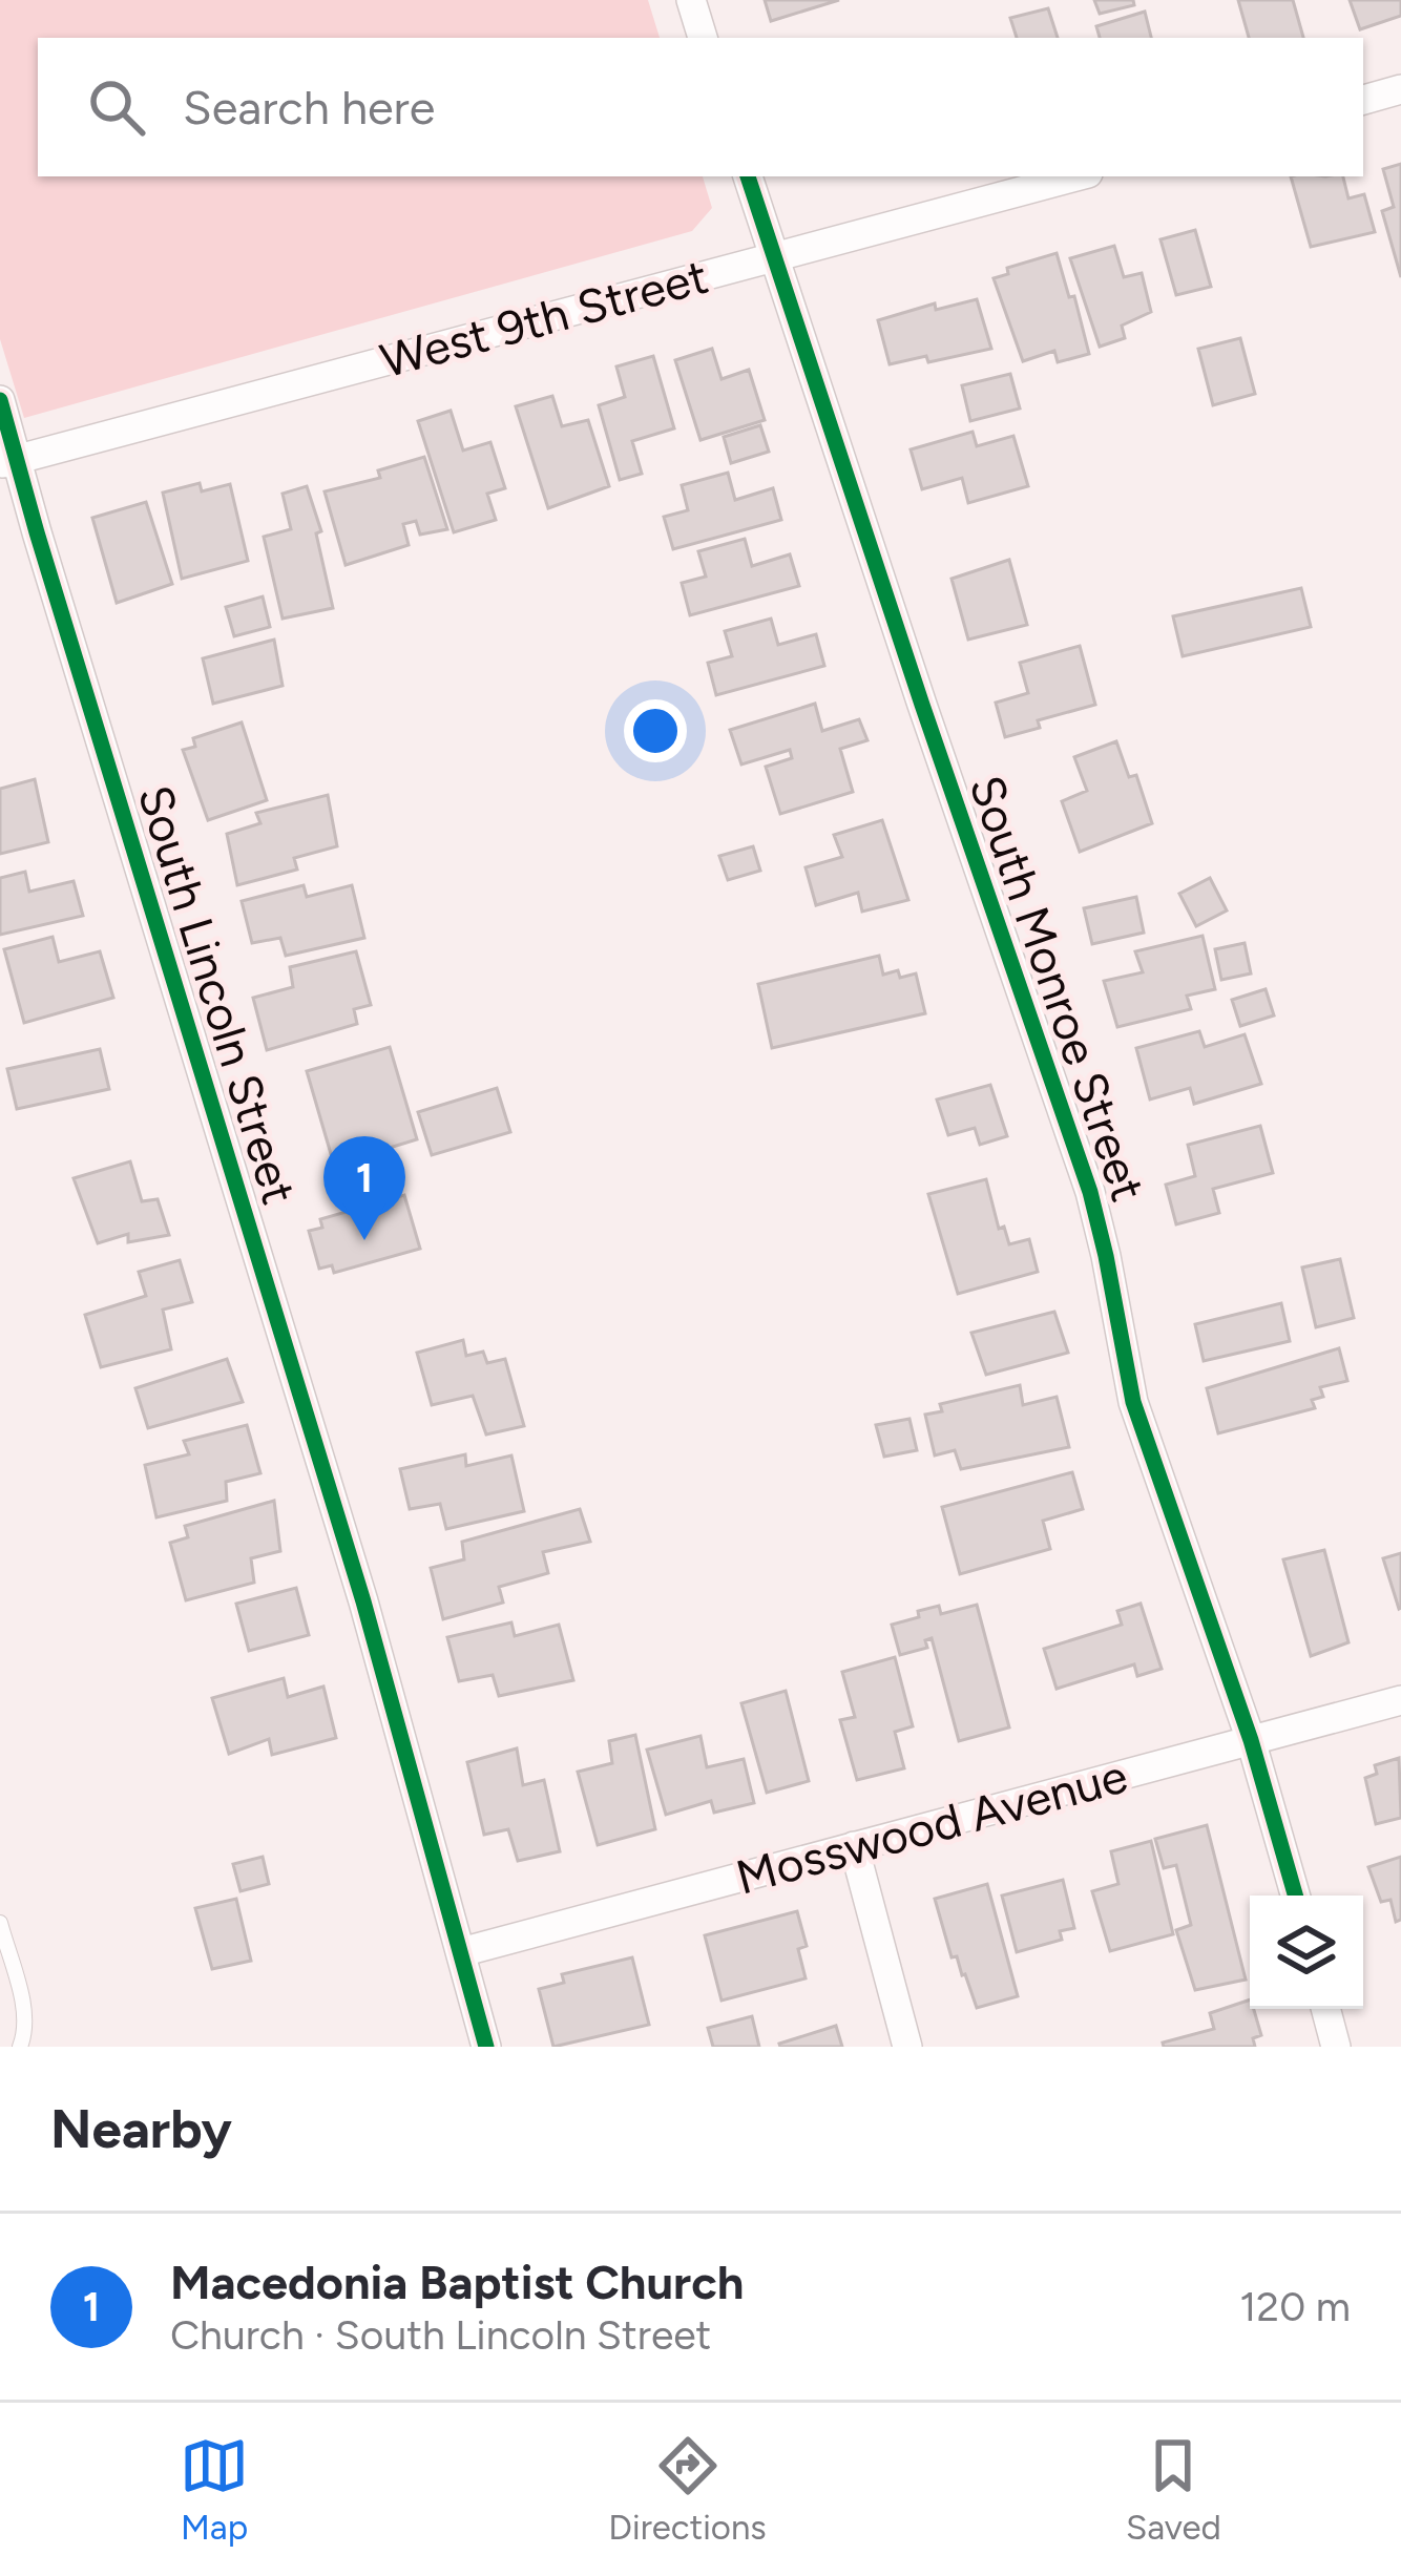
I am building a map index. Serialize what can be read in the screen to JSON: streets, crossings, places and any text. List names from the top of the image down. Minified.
{"streets":{"street":["West 9th Street","South Monroe Street","South Lincoln Street","Mosswood Avenue"]},"crossings":[["West 9th Street","South Monroe Street"],["West 9th Street","South Lincoln Street"],["South Monroe Street","Mosswood Avenue"],["South Lincoln Street","Mosswood Avenue"]],"page":{"search":"Search here","pins":"1","heading":"Nearby","list":[{"mark":"1","name":"Macedonia Baptist Church","note":"Church · South Lincoln Street","value":"120 m"}],"nav":["Map","Directions","Saved"]}}
